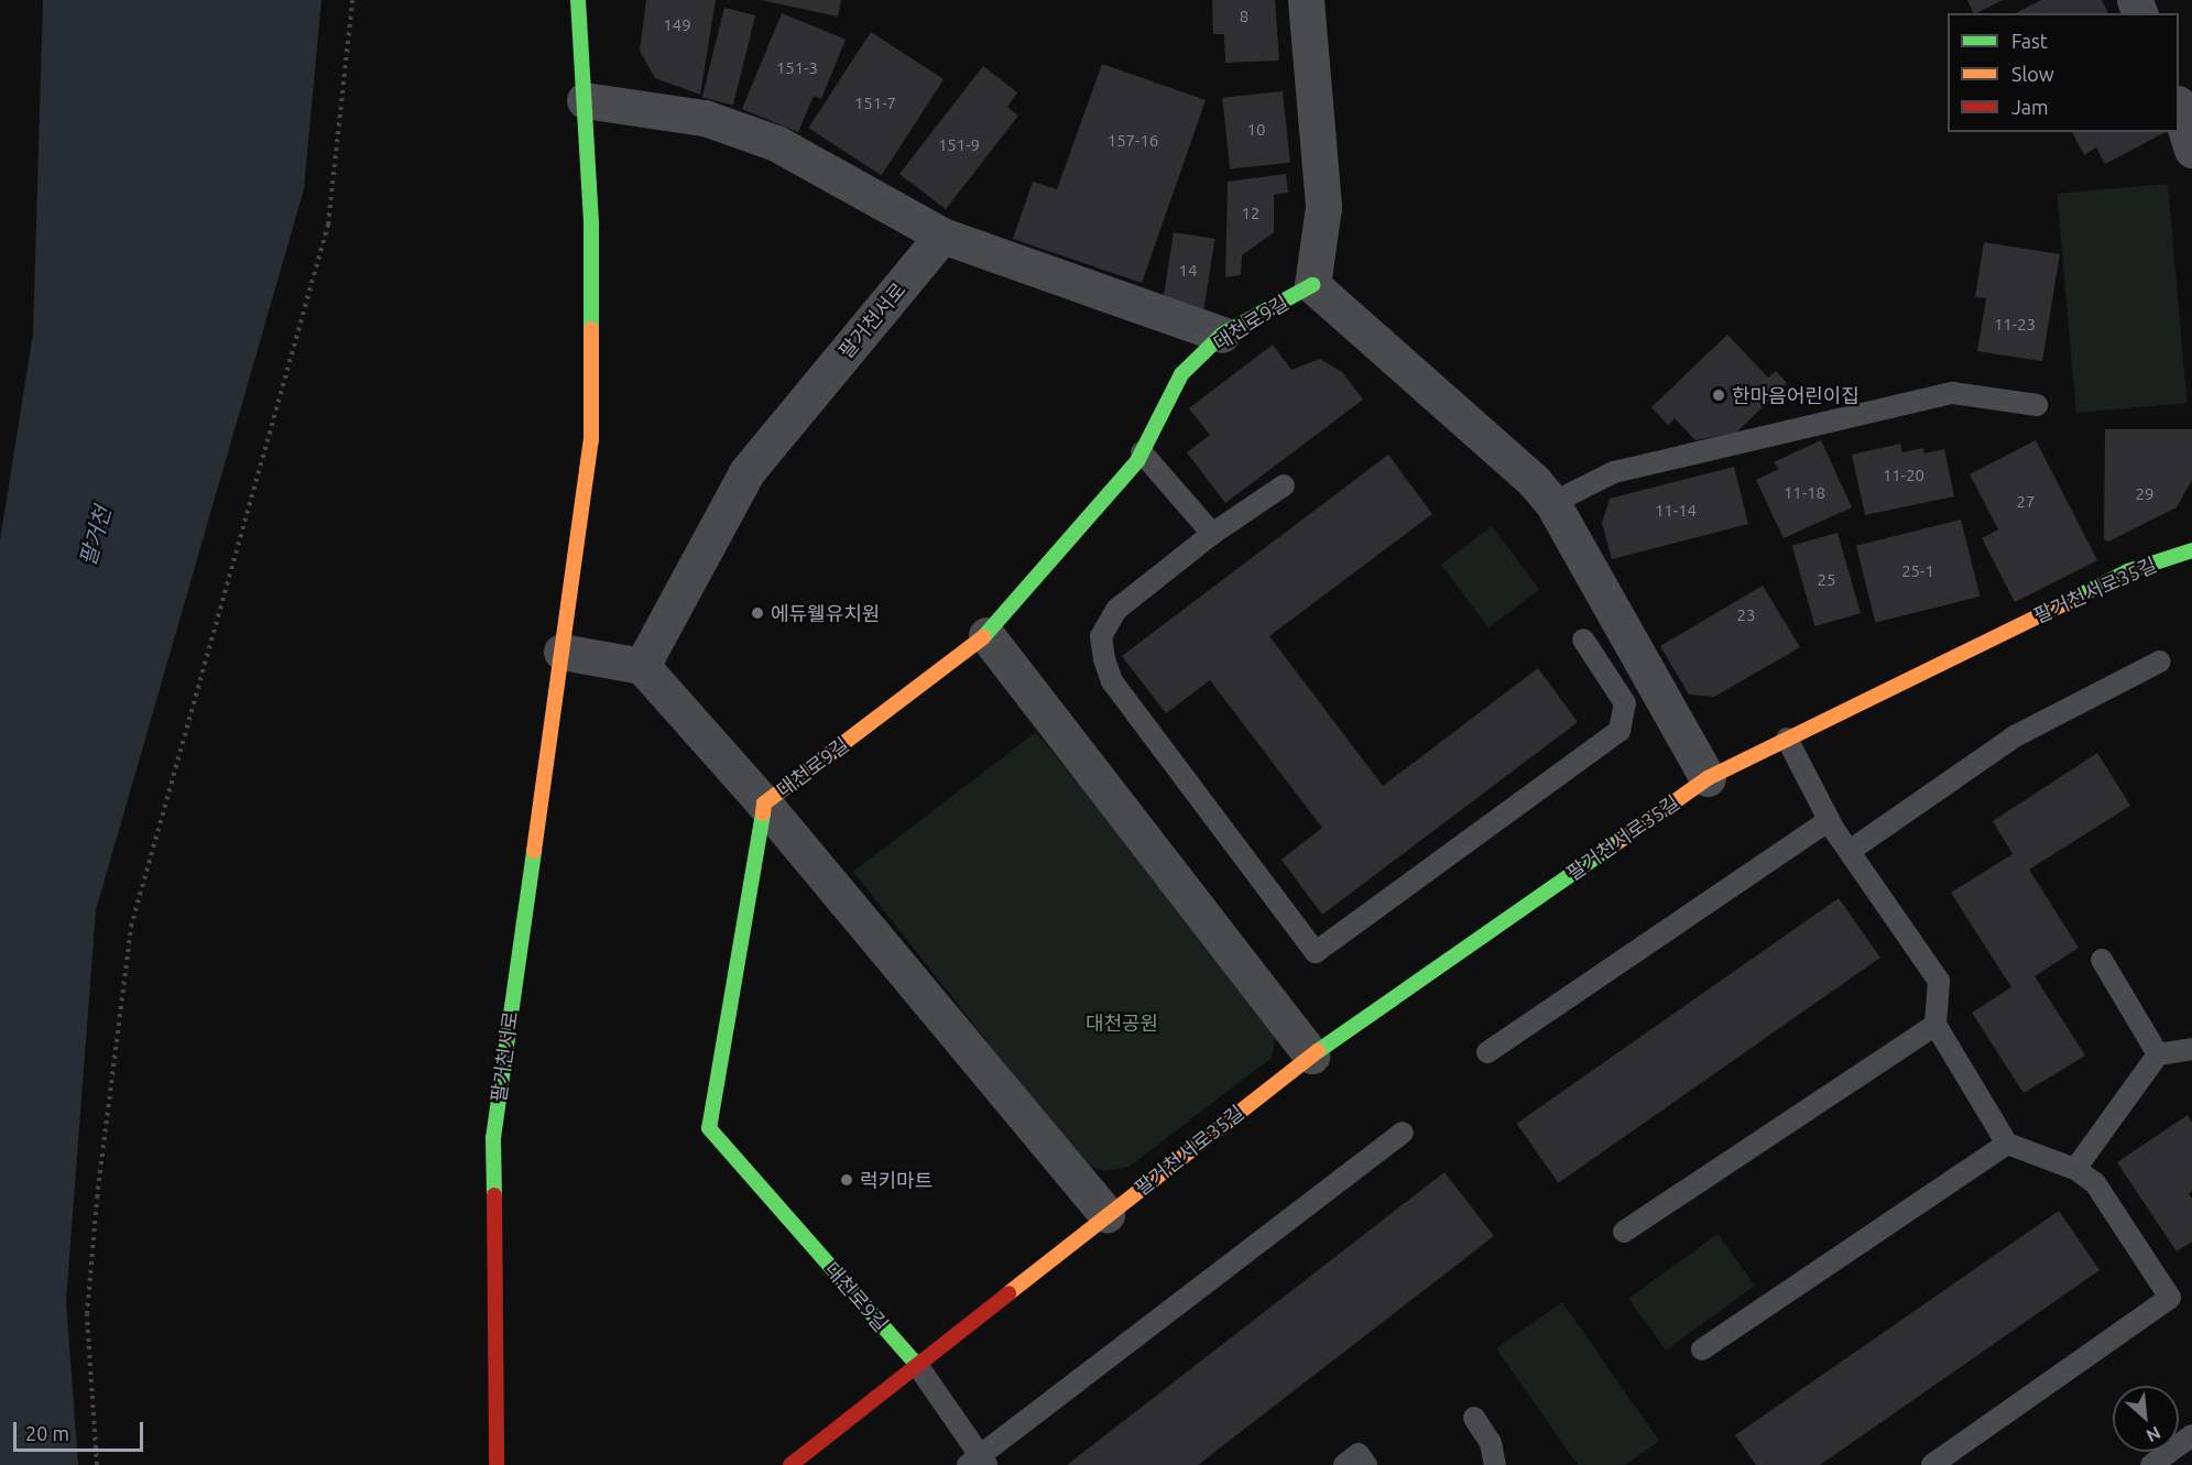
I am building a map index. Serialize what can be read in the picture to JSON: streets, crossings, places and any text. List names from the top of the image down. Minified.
{"streets":{"street":["팔거천서로","대천로9길","팔거천서로35길"]},"crossings":[["대천로9길","팔거천서로35길"]],"water":["팔거천"],"parks":["대천공원"],"places":["한마음어린이집","에듀웰유치원","럭키마트"],"house_numbers":["8","149","151-3","151-7","10","157-16","151-9","12","14","11-23","11-20","11-18","29","27","11-14","25-1","25","23"],"legend":["Fast","Slow","Jam"],"scale_bar":"20 m","north":"bottom right"}
